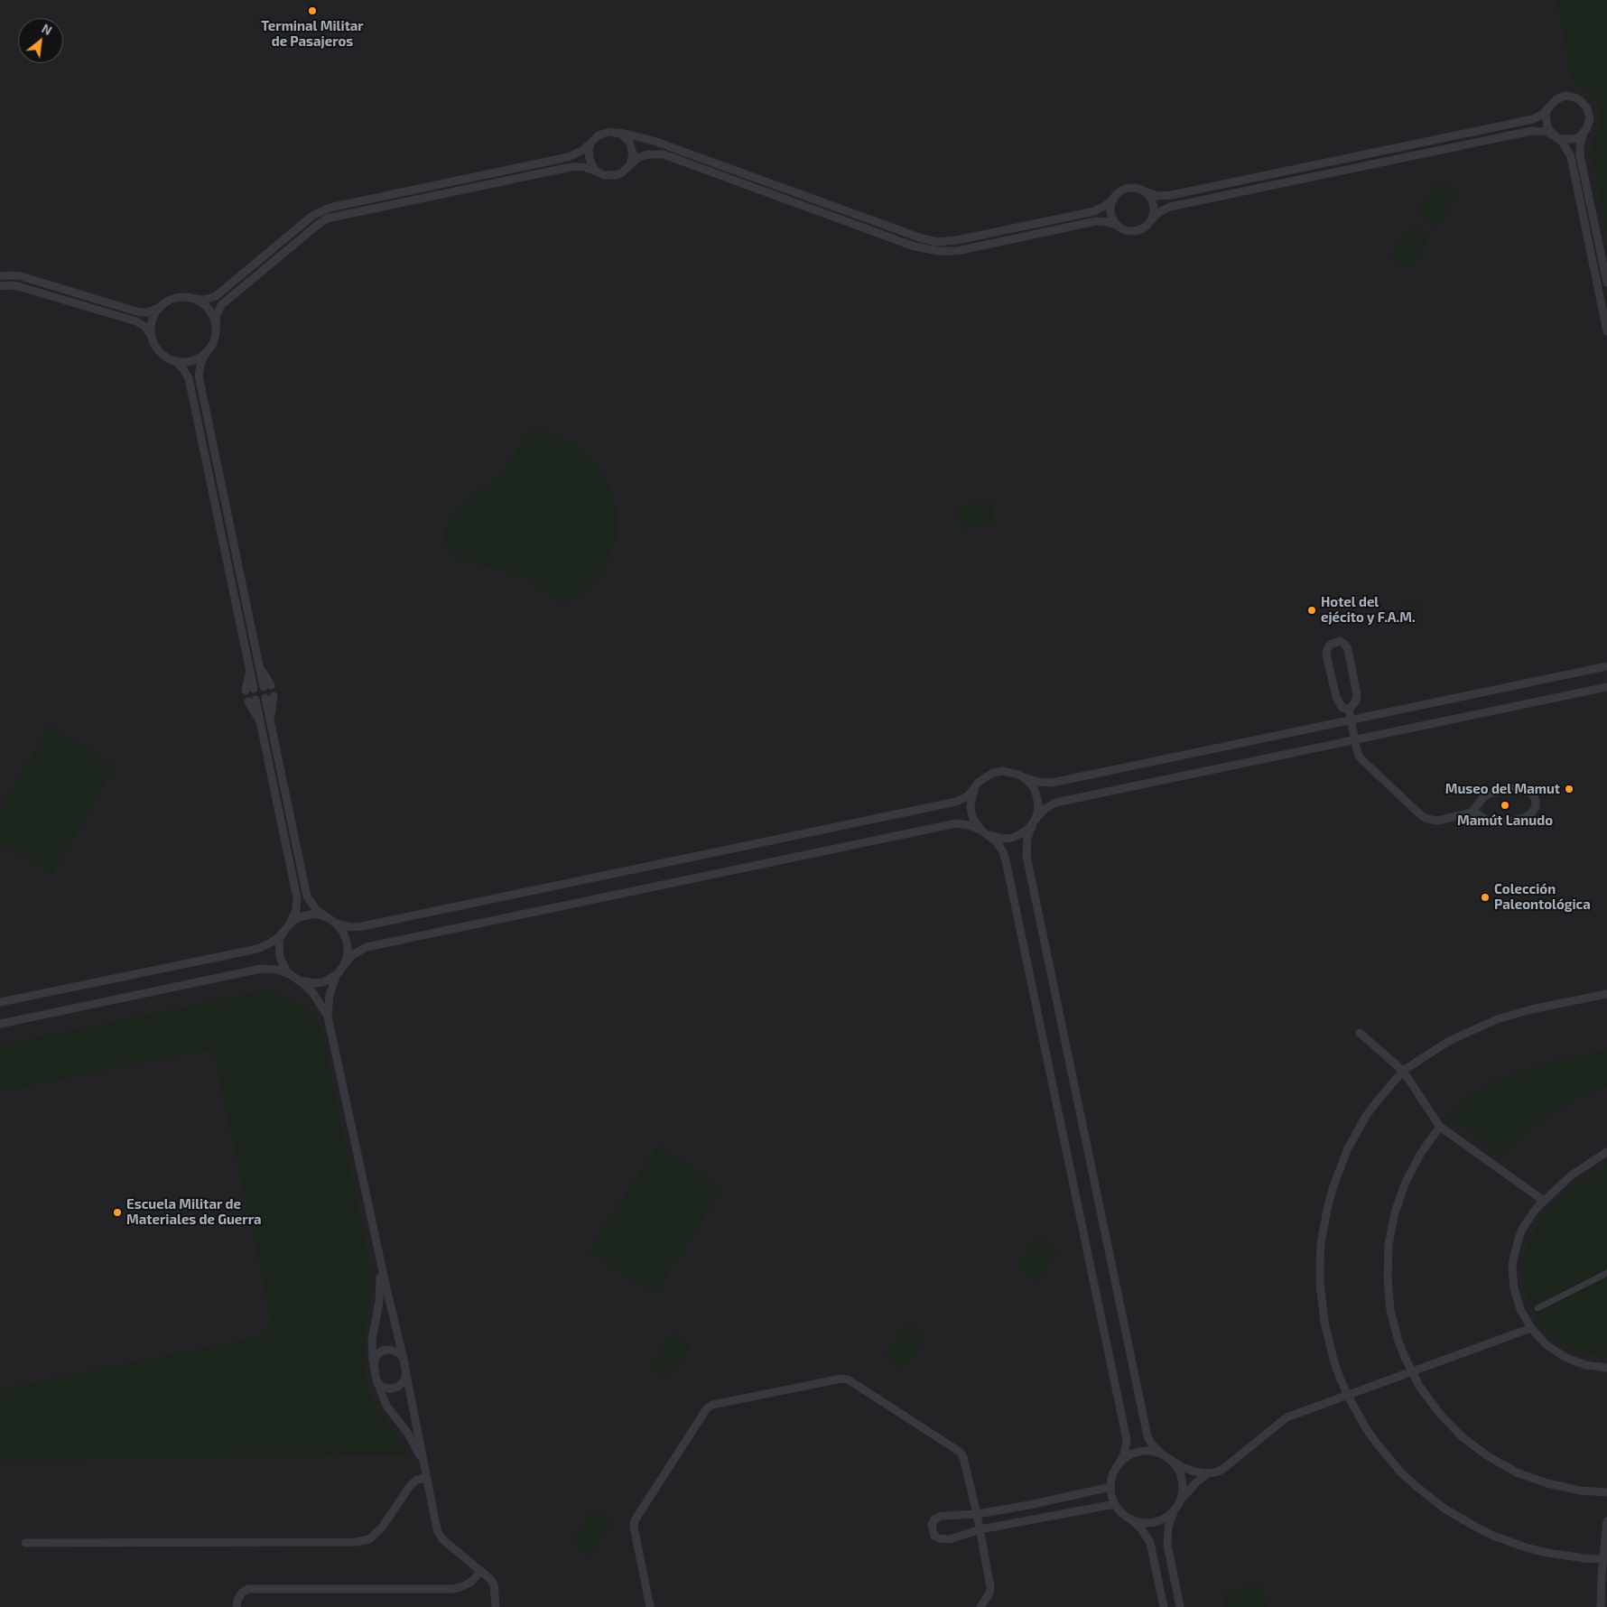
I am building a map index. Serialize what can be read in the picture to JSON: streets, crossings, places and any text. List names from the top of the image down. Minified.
{"places":["Terminal Militar de Pasajeros","Hotel del ejécito y F.A.M.","Museo del Mamut","Mamút Lanudo","Colección Paleontológica","Escuela Militar de Materiales de Guerra"],"north":"top right"}
